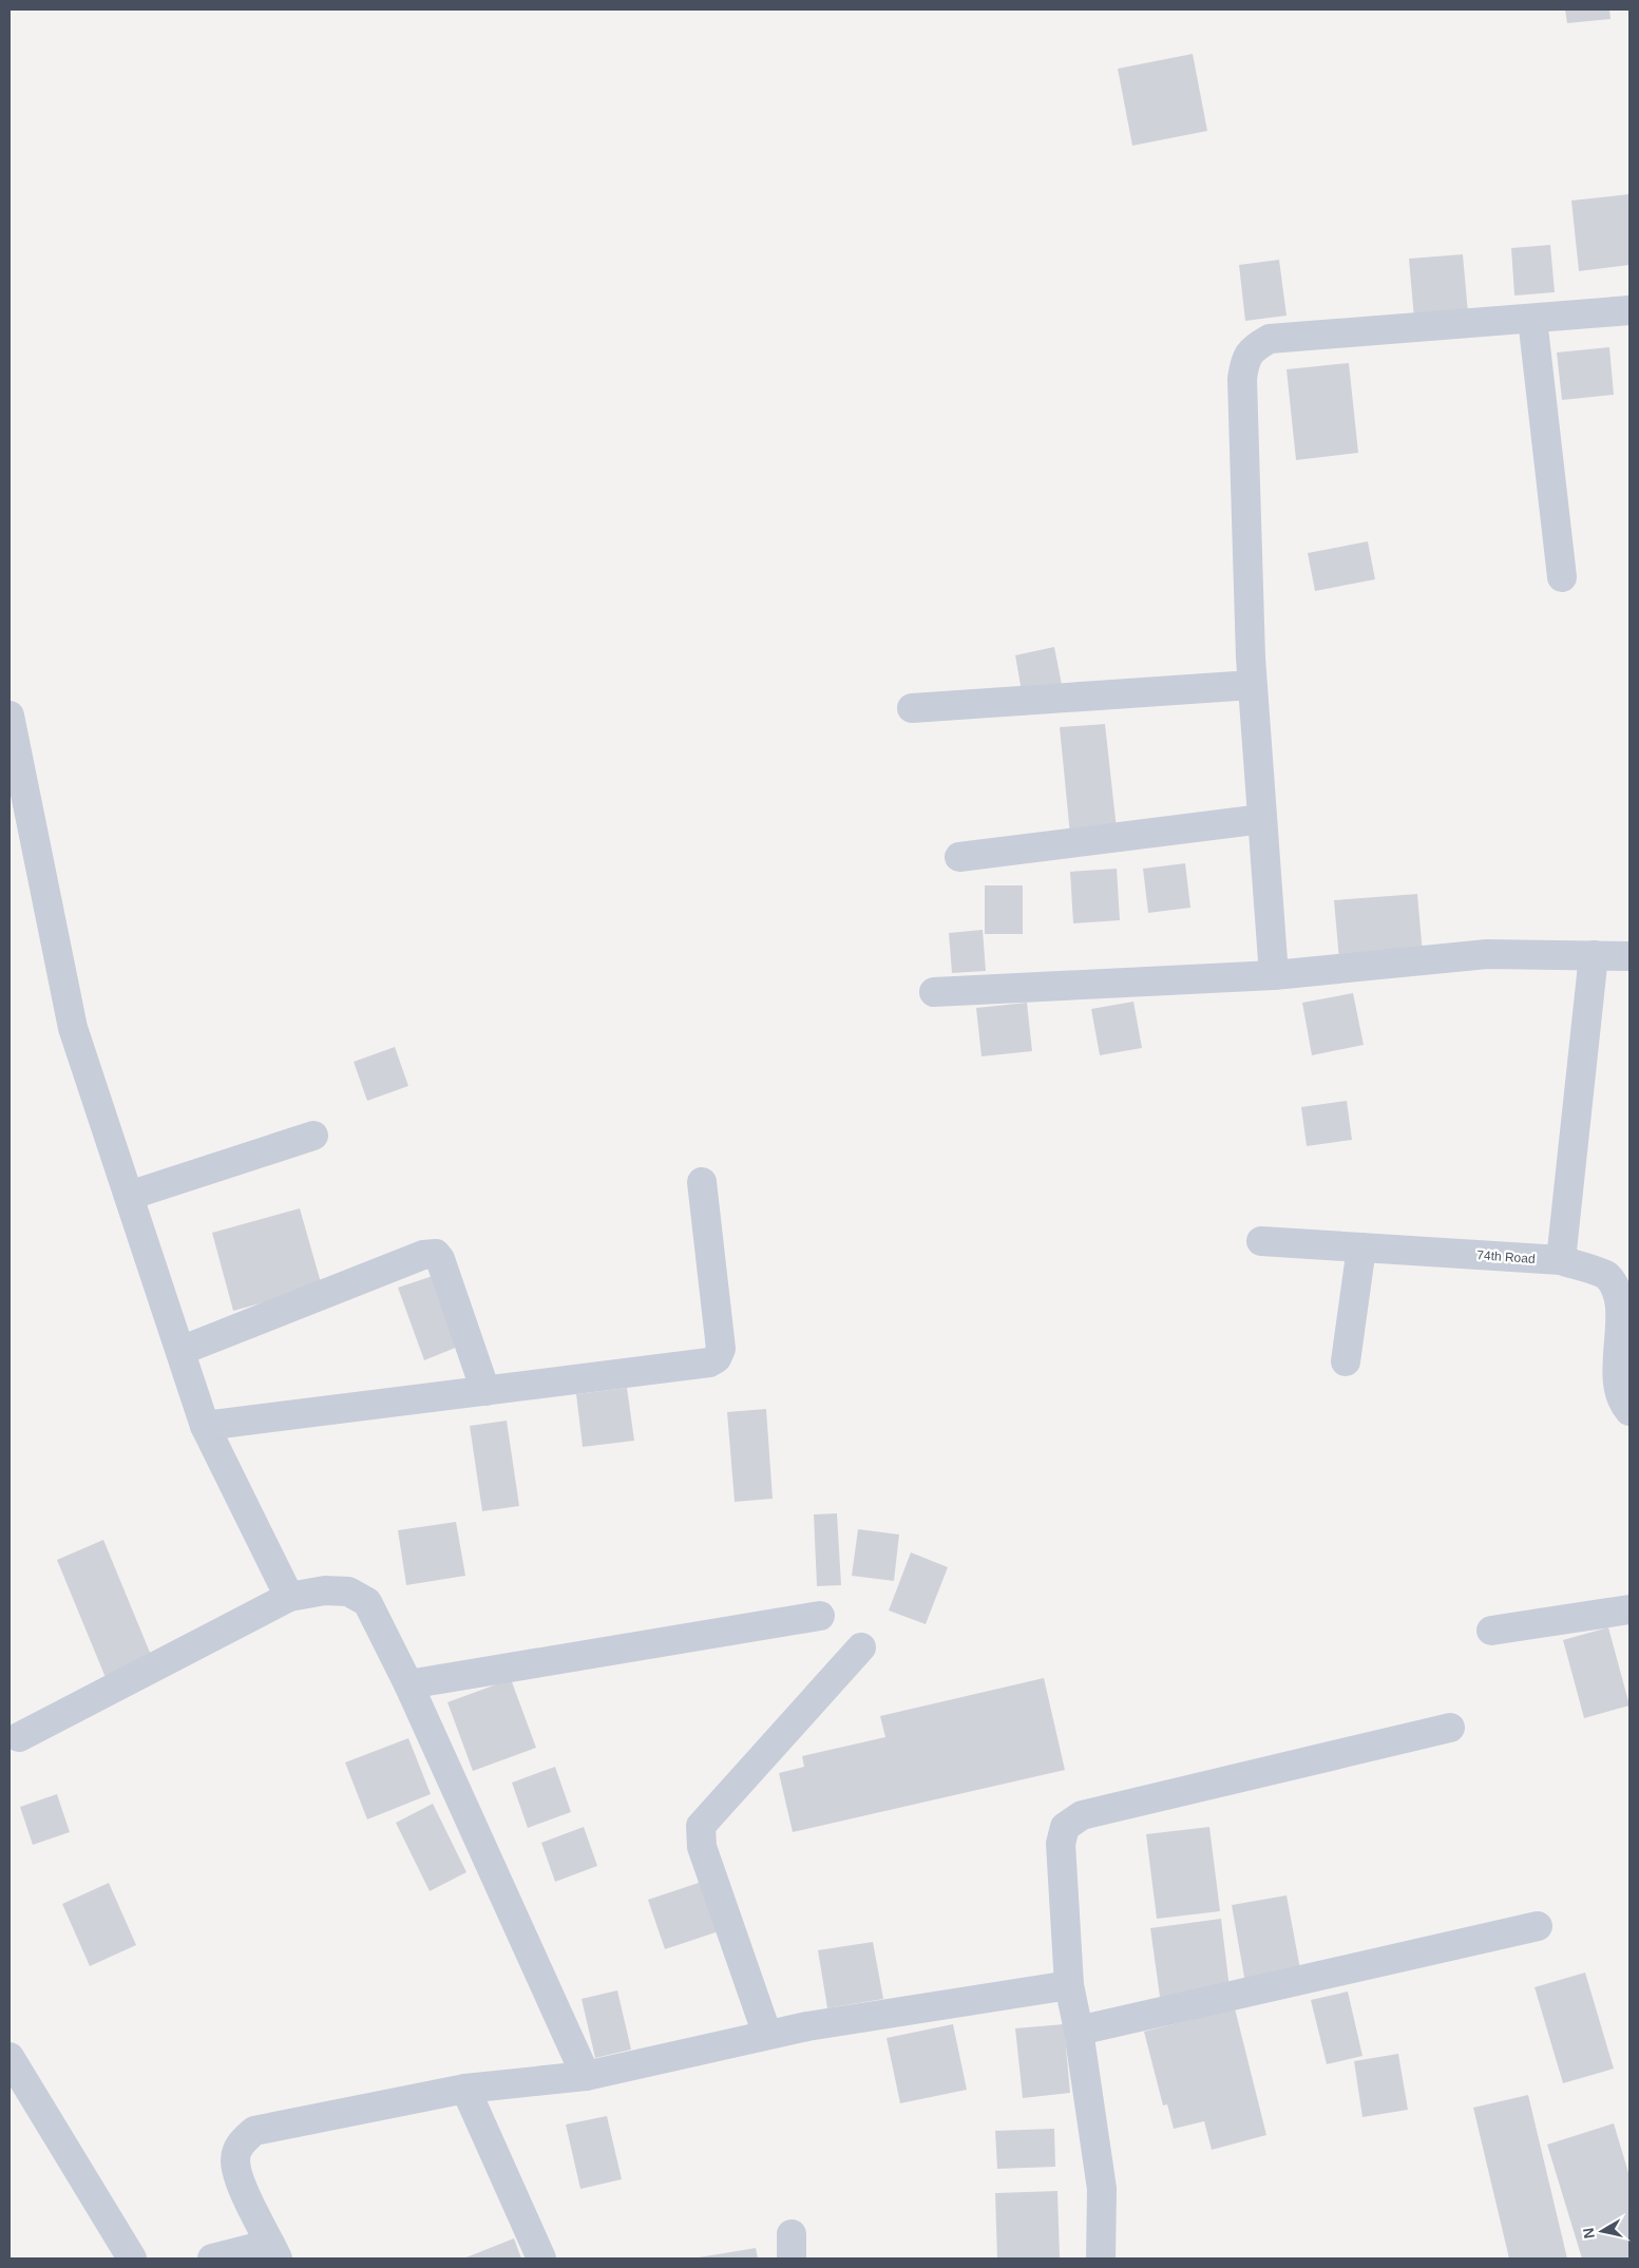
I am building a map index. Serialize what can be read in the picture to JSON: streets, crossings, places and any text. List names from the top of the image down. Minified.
{"streets":{"street":["74th Road"]},"north":"left"}
